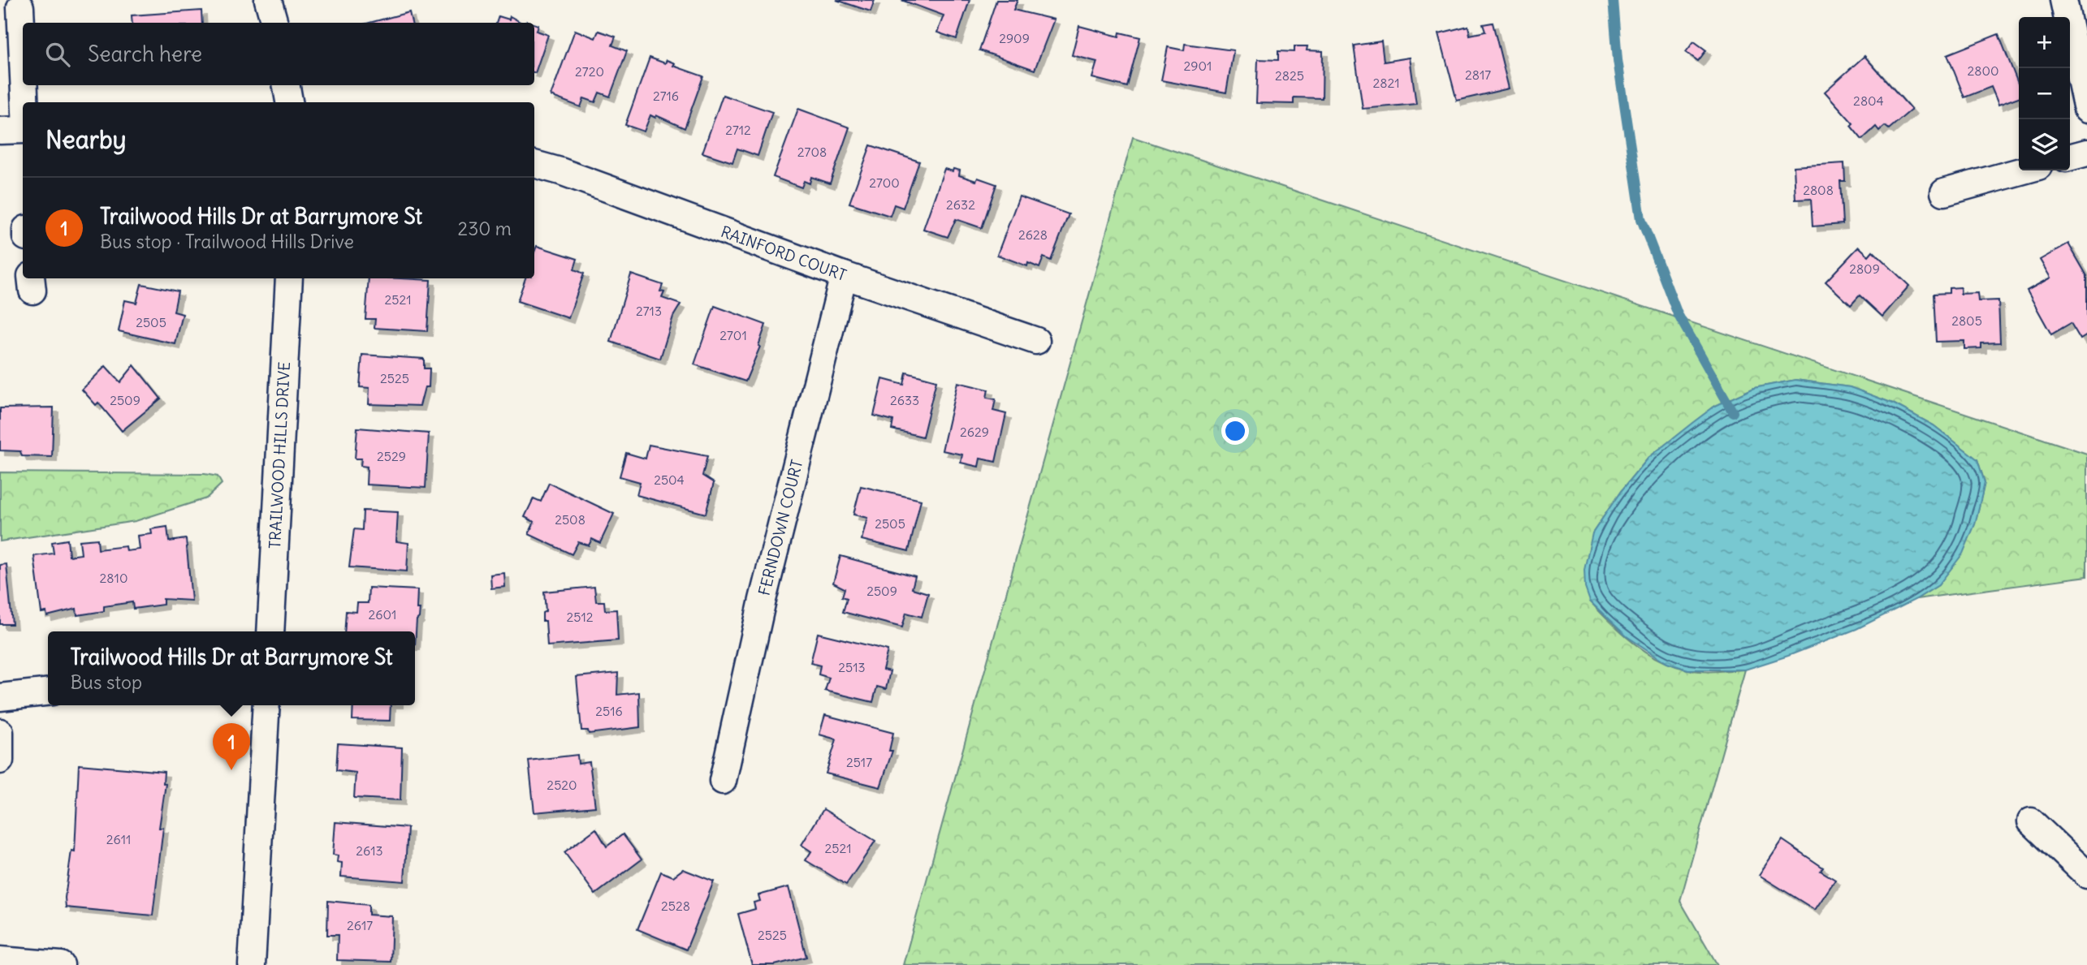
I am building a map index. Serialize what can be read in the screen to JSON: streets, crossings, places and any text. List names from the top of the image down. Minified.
{"streets":{"street":["RAINFORD COURT","TRAILWOOD HILLS DRIVE","FERNDOWN COURT"]},"crossings":[["RAINFORD COURT","FERNDOWN COURT"]],"house_numbers":["2909","2901","2800","2720","2817","2825","2821","2716","2804","2712","2708","2700","2808","2632","2628","2809","2521","2713","2805","2505","2701","2525","2509","2633","2629","2529","2504","2508","2505","2810","2509","2601","2512","2513","2516","2517","2520","2611","2521","2613","2528","2617","2525"],"page":{"map_buttons":["+","−"],"search":"Search here","heading":"Nearby","list":[{"mark":"1","name":"Trailwood Hills Dr at Barrymore St","note":"Bus stop · Trailwood Hills Drive","value":"230 m"}],"popup":["Trailwood Hills Dr at Barrymore St","Bus stop"],"pins":"1"}}
